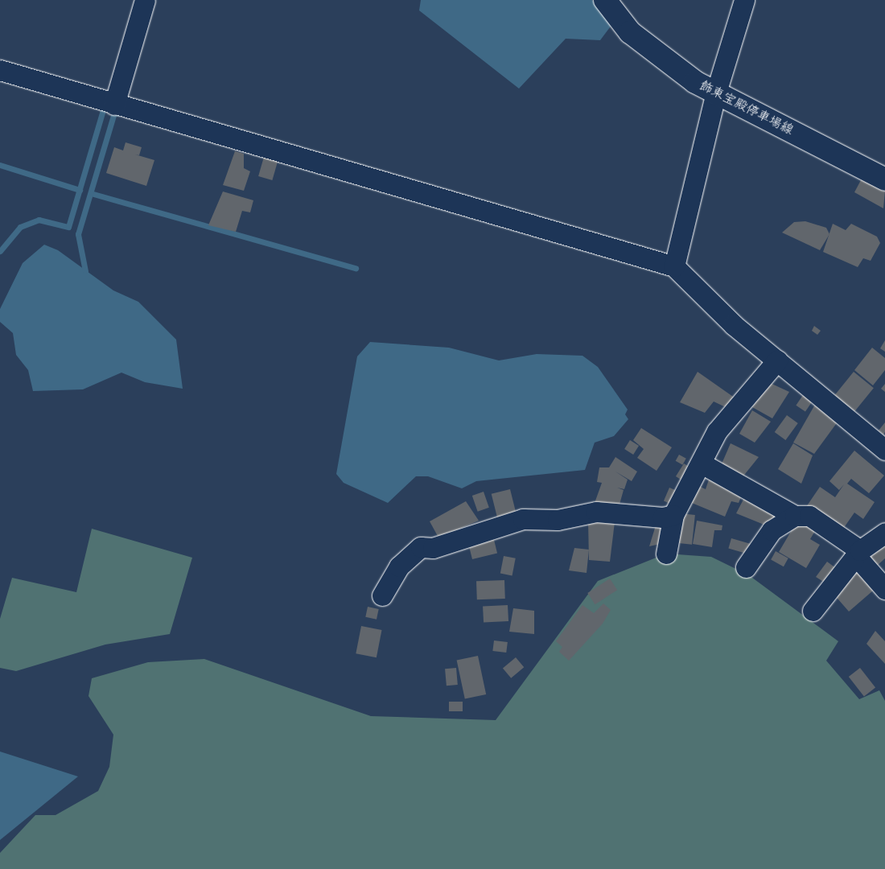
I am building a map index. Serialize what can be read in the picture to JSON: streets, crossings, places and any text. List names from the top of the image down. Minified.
{"streets":{"main road":["飾東宝殿停車場線"]}}
